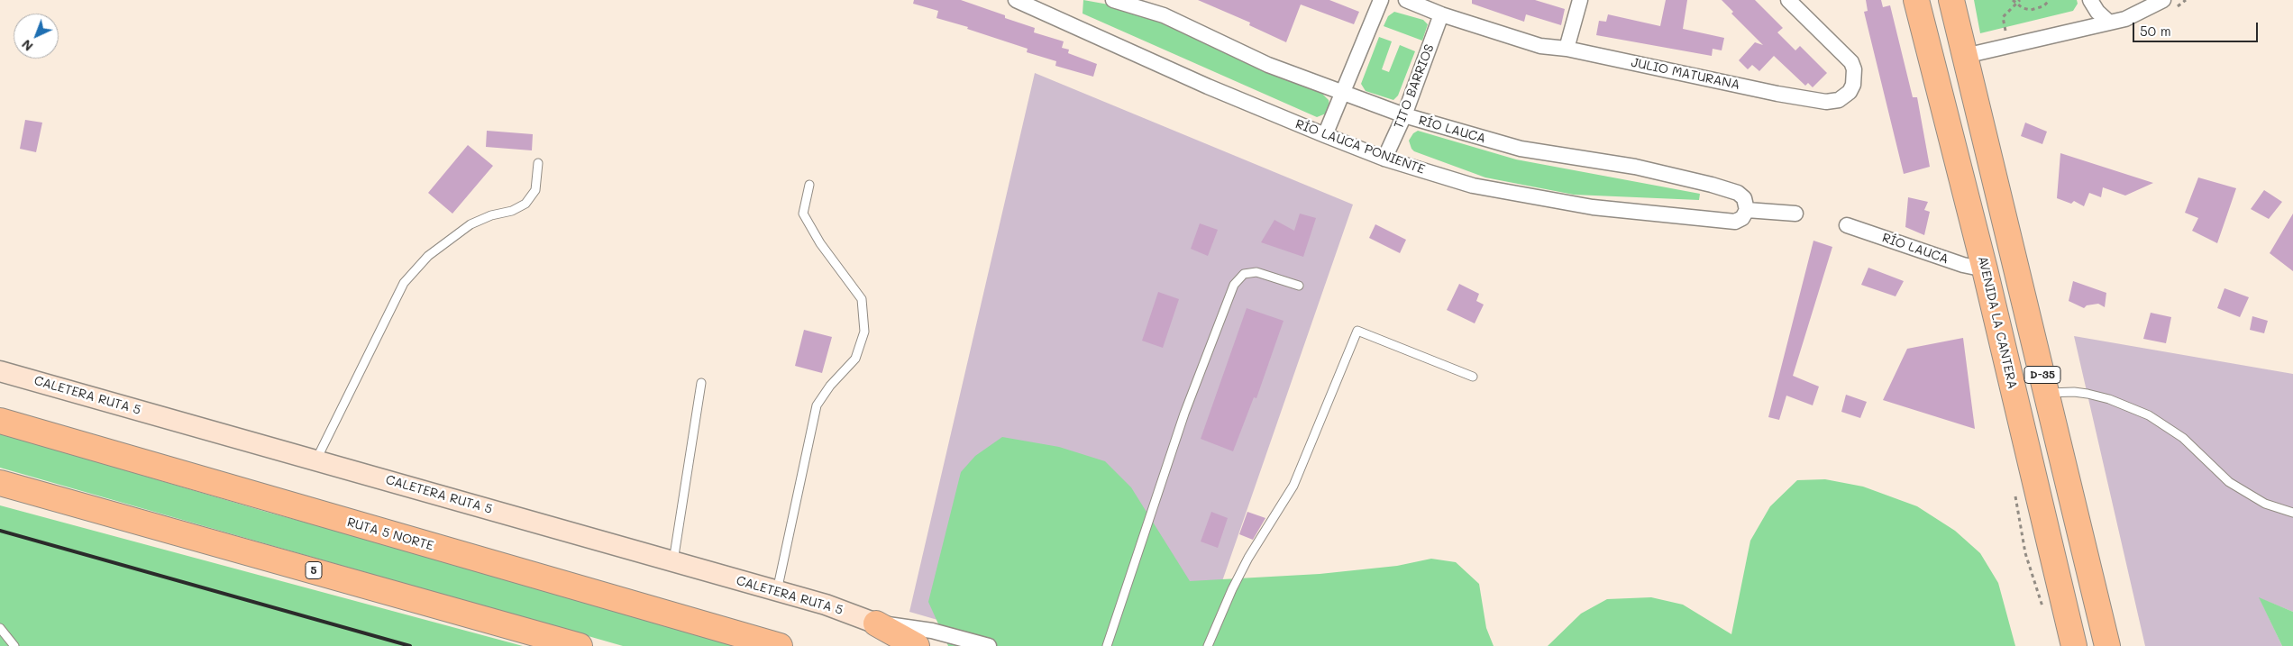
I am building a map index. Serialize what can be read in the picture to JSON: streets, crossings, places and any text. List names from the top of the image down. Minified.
{"streets":{"highway":["AVENIDA LA CANTERA","D-35","RUTA 5 NORTE","5"],"street":["JULIO MATURANA","TITO BARRIOS","RÍO LAUCA","RÍO LAUCA PONIENTE","CALETERA RUTA 5"]},"crossings":[["JULIO MATURANA","TITO BARRIOS"],["TITO BARRIOS","RÍO LAUCA"],["TITO BARRIOS","RÍO LAUCA PONIENTE"],["RÍO LAUCA","RÍO LAUCA PONIENTE"],["RÍO LAUCA","AVENIDA LA CANTERA"]],"scale_bar":"50 m","north":"bottom left"}
